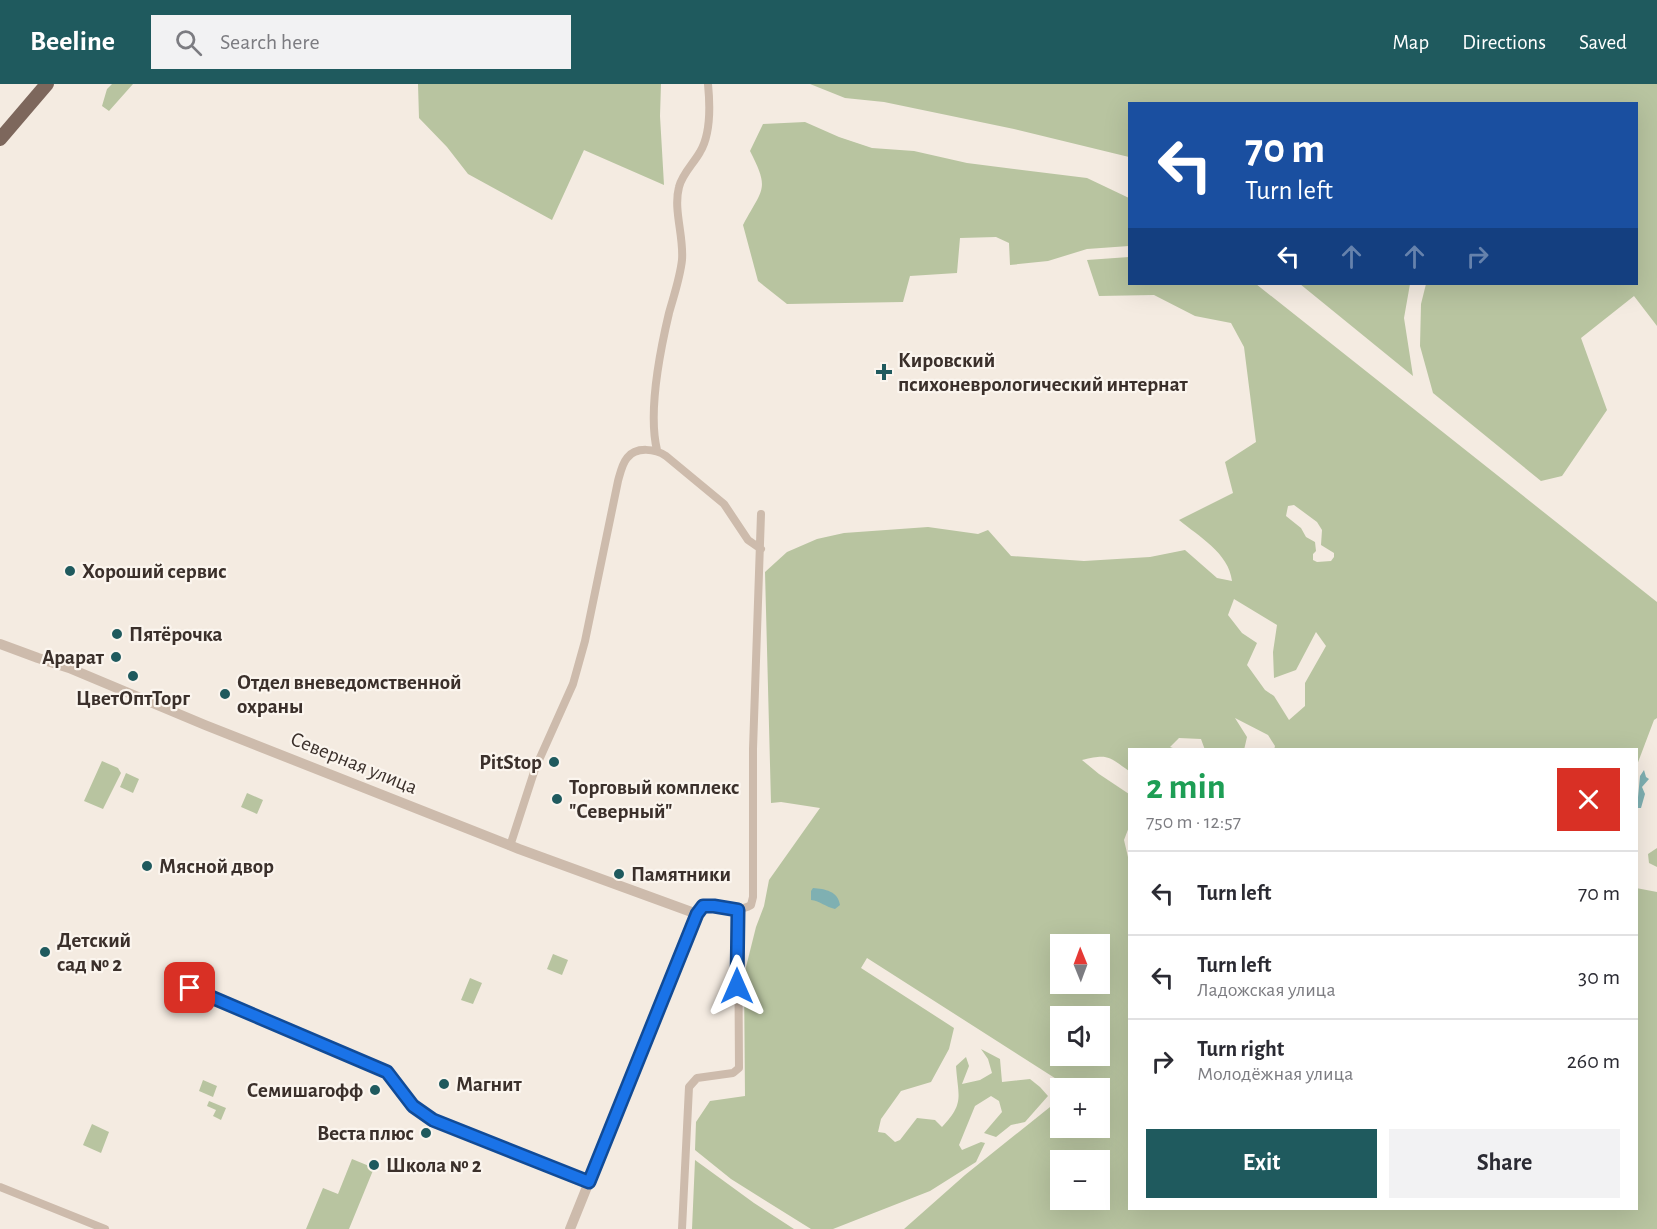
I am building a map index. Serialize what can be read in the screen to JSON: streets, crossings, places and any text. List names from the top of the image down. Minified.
{"streets":{"street":["Северная улица"]},"places":{"health":["Кировский психоневрологический интернат"],"other":["Хороший сервис","Пятёрочка","Арарат","ЦветОптТорг","Отдел вневедомственной охраны","PitStop","Торговый комплекс \"Северный\"","Мясной двор","Памятники","Детский сад № 2","Магнит","Семишагофф","Веста плюс","Школа № 2"]},"north":"top","page":{"header":"Beeline","search":"Search here","nav":["Map","Directions","Saved"],"turn":["70 m","Turn left"],"heading":["2 min","750 m · 12:57"],"list":[{"name":"Turn left","value":"70 m"},{"name":"Turn left","note":"Ладожская улица","value":"30 m"},{"name":"Turn right","note":"Молодёжная улица","value":"260 m"}],"map_buttons":["+","−"],"buttons":["Exit","Share"]}}
